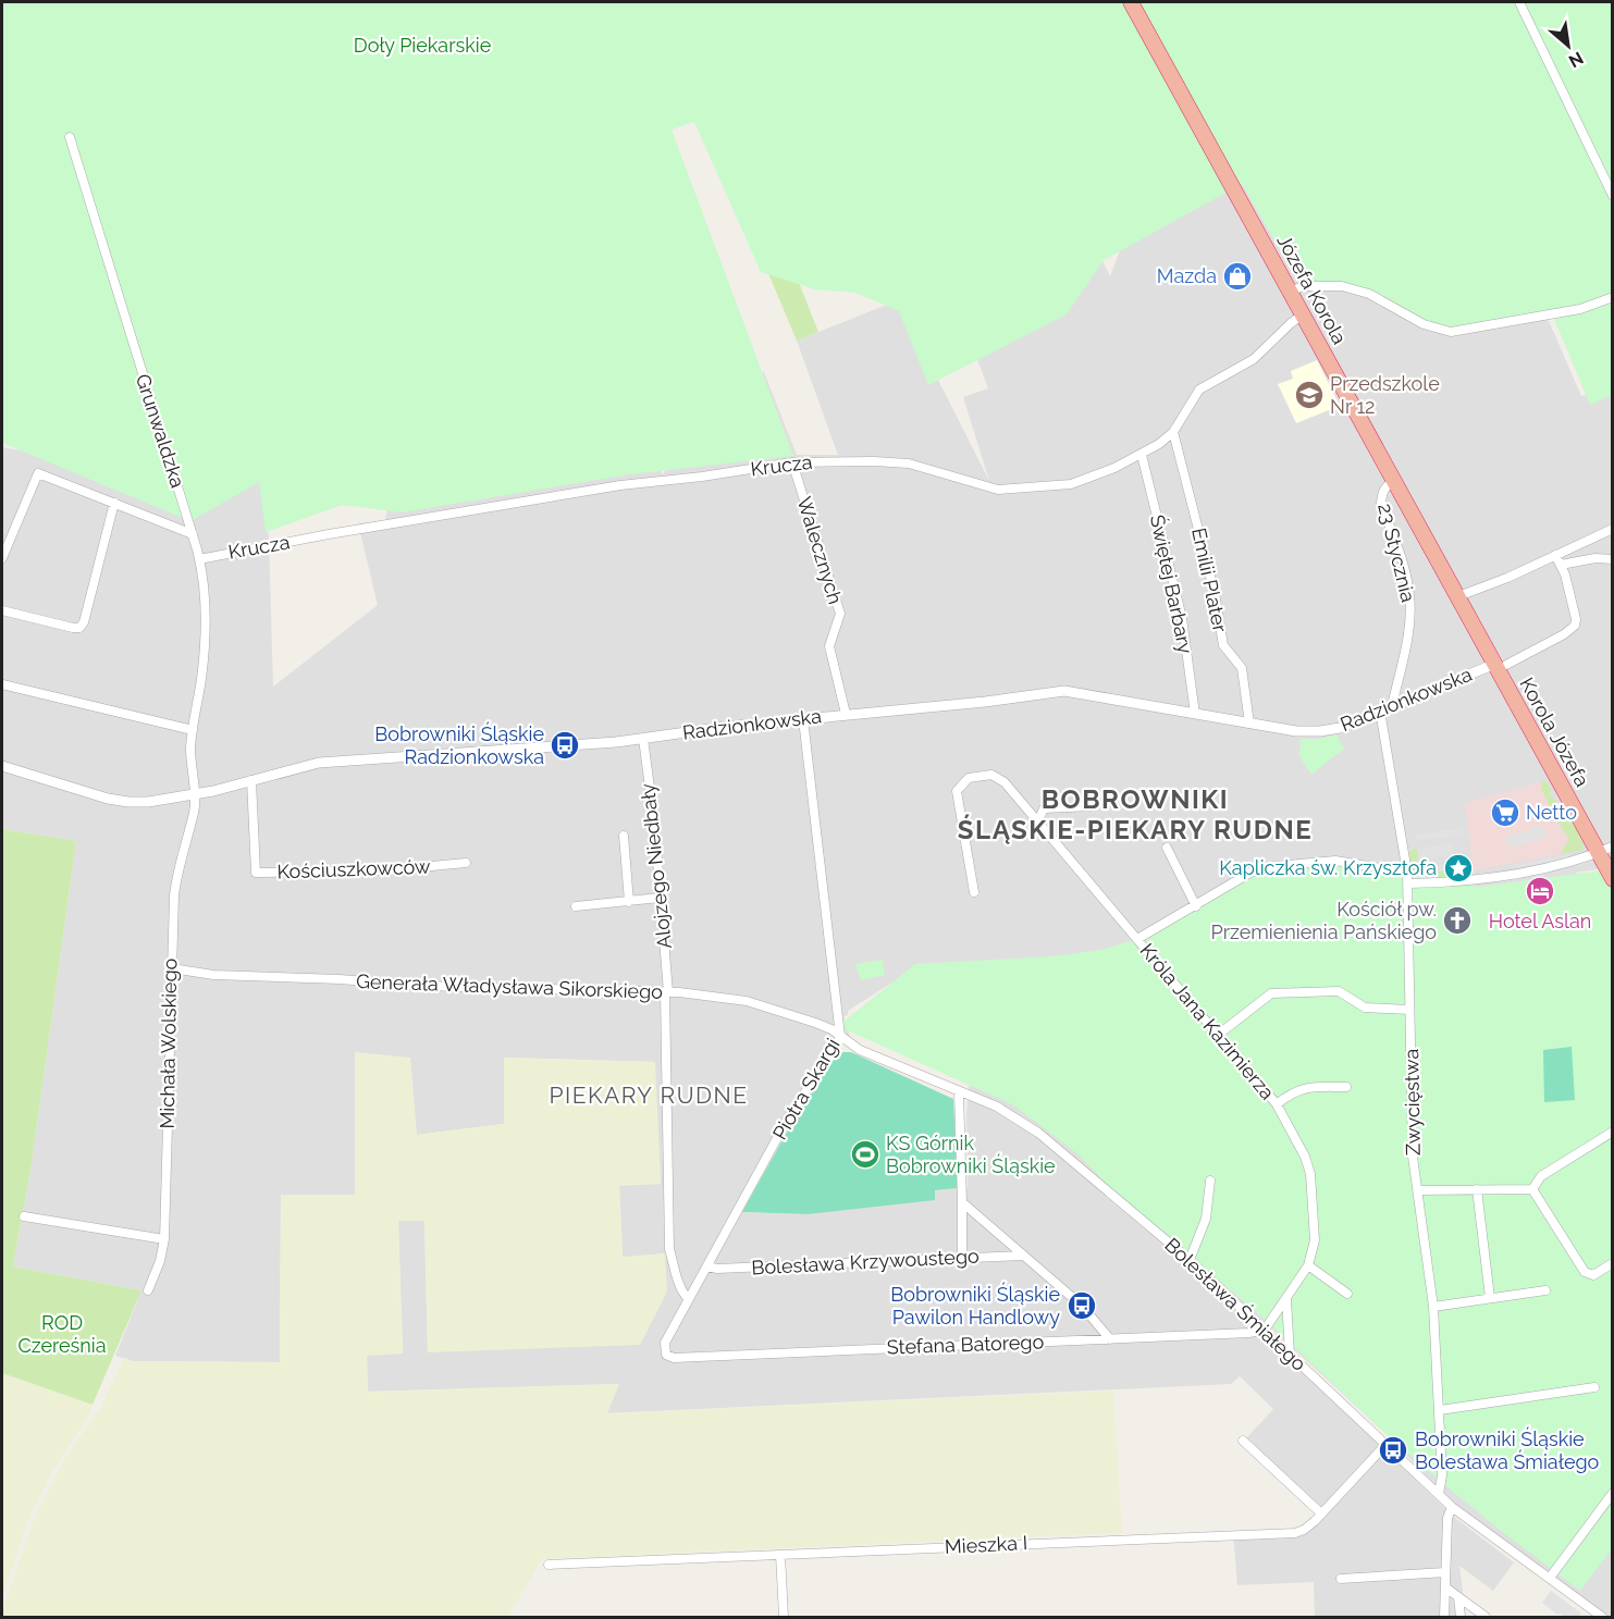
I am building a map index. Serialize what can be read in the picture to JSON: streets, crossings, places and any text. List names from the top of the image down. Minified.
{"streets":{"highway":["Józefa Korola","Korola Józefa"],"street":["Grunwaldzka","Krucza","Walecznych","23 Stycznia","Emilii Plater","Świętej Barbary","Radzionkowska","Alojzego Niedbały","Kościuszkowców","Generała Władysława Sikorskiego","Króla Jana Kazimierza","Michała Wolskiego","Piotra Skargi","Zwycięstwa","Bolesława Krzywoustego","Bolesława Śmiałego","Stefana Batorego","Mieszka I"]},"crossings":[["Józefa Korola","Krucza"],["Józefa Korola","23 Stycznia"],["Józefa Korola","Radzionkowska"],["Józefa Korola","Korola Józefa"],["Grunwaldzka","Krucza"],["Grunwaldzka","Radzionkowska"],["Grunwaldzka","Michała Wolskiego"],["Krucza","Walecznych"],["Krucza","Emilii Plater"],["Krucza","Świętej Barbary"],["Walecznych","Radzionkowska"],["23 Stycznia","Radzionkowska"],["Emilii Plater","Radzionkowska"],["Świętej Barbary","Radzionkowska"],["Radzionkowska","Korola Józefa"],["Radzionkowska","Alojzego Niedbały"],["Radzionkowska","Kościuszkowców"],["Radzionkowska","Michała Wolskiego"],["Radzionkowska","Piotra Skargi"],["Radzionkowska","Zwycięstwa"],["Alojzego Niedbały","Generała Władysława Sikorskiego"],["Alojzego Niedbały","Piotra Skargi"],["Generała Władysława Sikorskiego","Michała Wolskiego"],["Generała Władysława Sikorskiego","Piotra Skargi"],["Generała Władysława Sikorskiego","Bolesława Śmiałego"],["Króla Jana Kazimierza","Bolesława Śmiałego"],["Króla Jana Kazimierza","Stefana Batorego"],["Piotra Skargi","Bolesława Krzywoustego"],["Piotra Skargi","Bolesława Śmiałego"],["Piotra Skargi","Stefana Batorego"],["Zwycięstwa","Bolesława Śmiałego"],["Bolesława Śmiałego","Stefana Batorego"],["Bolesława Śmiałego","Mieszka I"]],"districts":["BOBROWNIKI ŚLĄSKIE-PIEKARY RUDNE","PIEKARY RUDNE"],"parks":["Doły Piekarskie","ROD Czereśnia"],"places":{"shop":["Mazda"],"school or university":["Przedszkole Nr 12"],"bus stop":["Bobrowniki Śląskie Radzionkowska","Bobrowniki Śląskie Pawilon Handlowy","Bobrowniki Śląskie Bolesława Śmiałego"],"supermarket":["Netto"],"place":["Kapliczka św. Krzysztofa"],"hotel":["Hotel Aslan"],"church":["Kościół pw. Przemienienia Pańskiego"],"sports":["KS Górnik Bobrowniki Śląskie"]},"north":"bottom right"}
